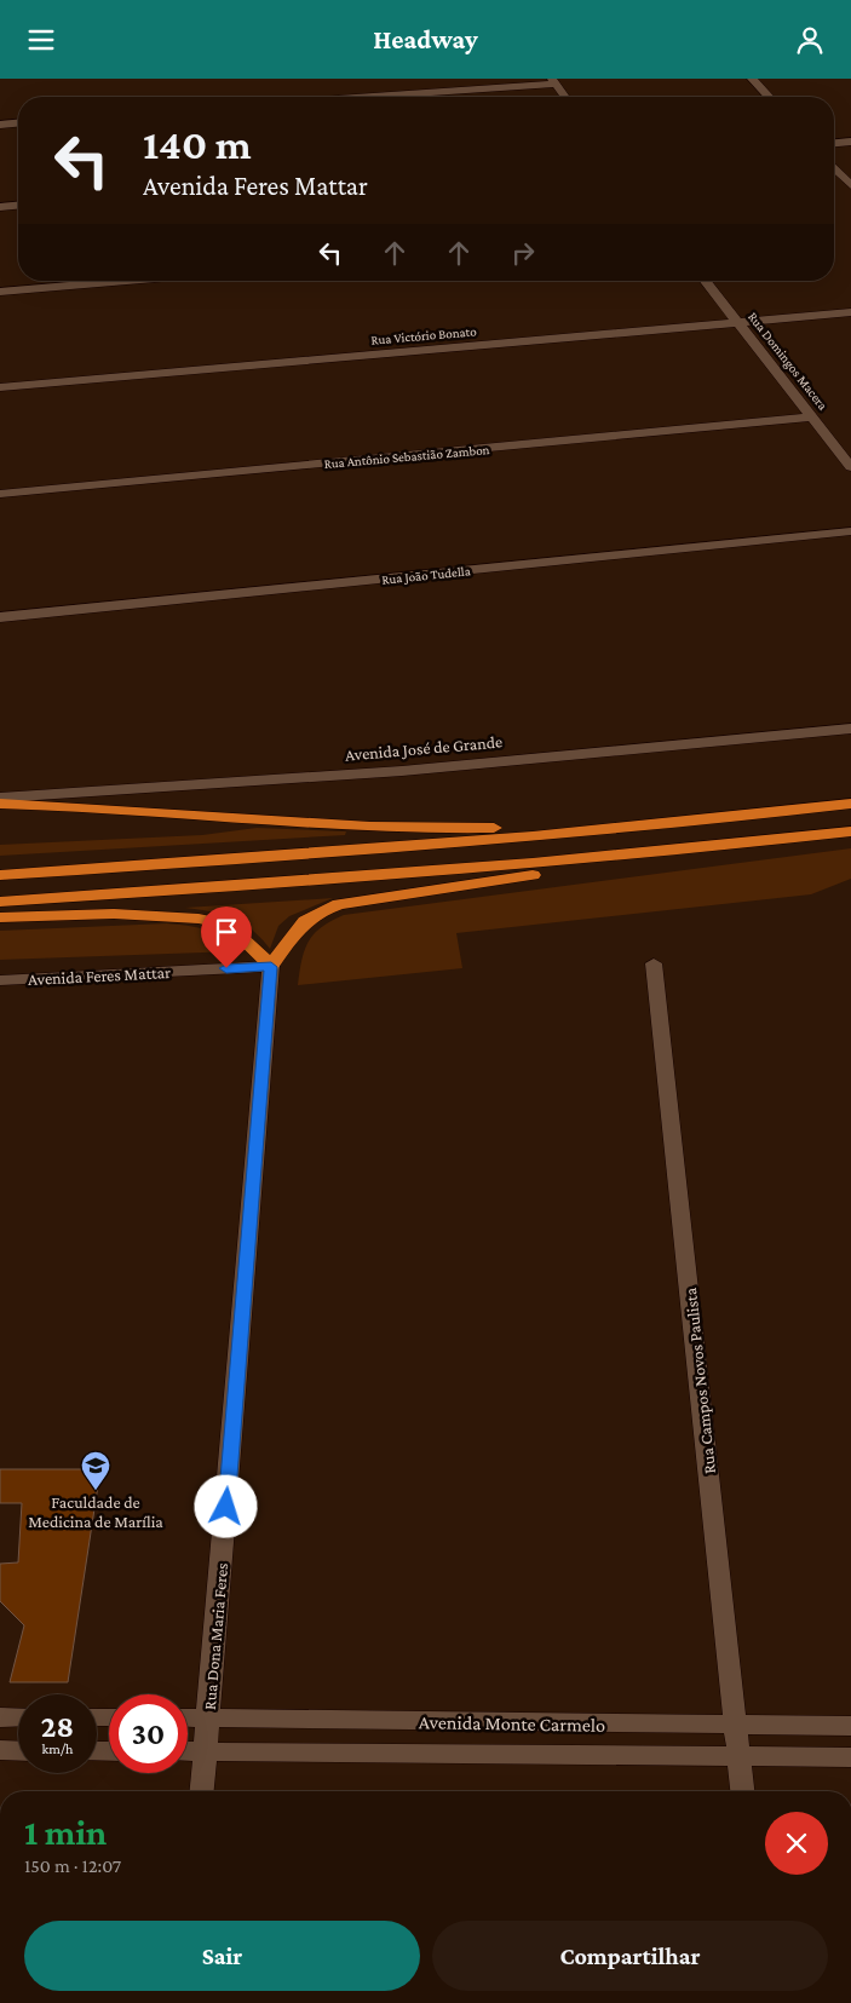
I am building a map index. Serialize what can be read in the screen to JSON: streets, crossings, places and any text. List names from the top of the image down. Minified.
{"streets":{"street":["Rua Victório Bonato","Rua Domingos Macera","Rua Antônio Sebastião Zambon","Rua João Tudella","Avenida José de Grande","Avenida Feres Mattar","Rua Campos Novos Paulista","Rua Dona Maria Feres","Avenida Monte Carmelo"]},"crossings":[["Rua Victório Bonato","Rua Domingos Macera"],["Rua Domingos Macera","Rua Antônio Sebastião Zambon"],["Avenida Feres Mattar","Rua Dona Maria Feres"],["Rua Campos Novos Paulista","Avenida Monte Carmelo"],["Rua Dona Maria Feres","Avenida Monte Carmelo"]],"places":{"school or university":["Faculdade de Medicina de Marília"]},"page":{"header":"Headway","turn":["140 m","Avenida Feres Mattar"],"speed":"28 km/h","limit":"30","heading":["1 min","150 m · 12:07"],"buttons":["Sair","Compartilhar"]}}
